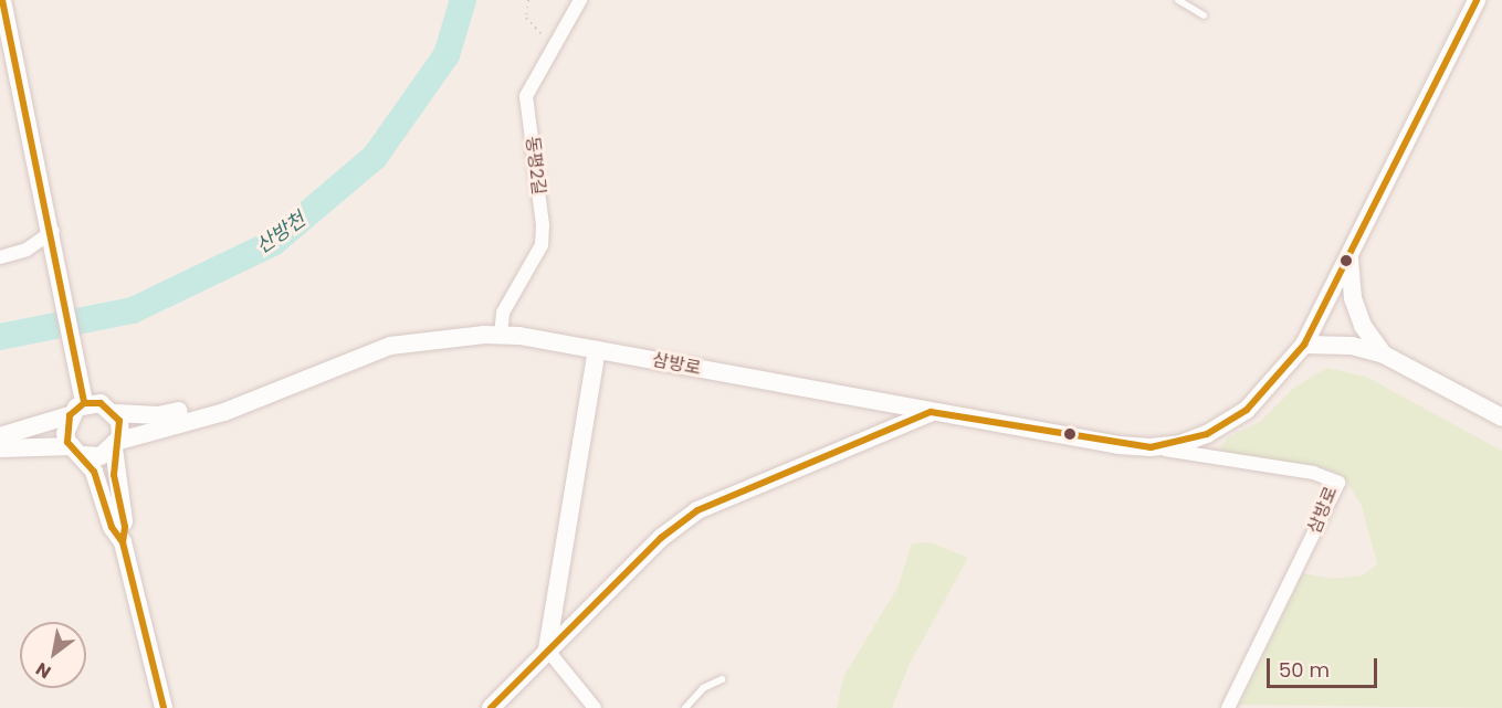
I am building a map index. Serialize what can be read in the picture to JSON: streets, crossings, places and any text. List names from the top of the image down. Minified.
{"streets":{"street":["동평2길","삼방로"]},"crossings":[["동평2길","삼방로"]],"water":["산방천"],"scale_bar":"50 m","north":"bottom left"}
